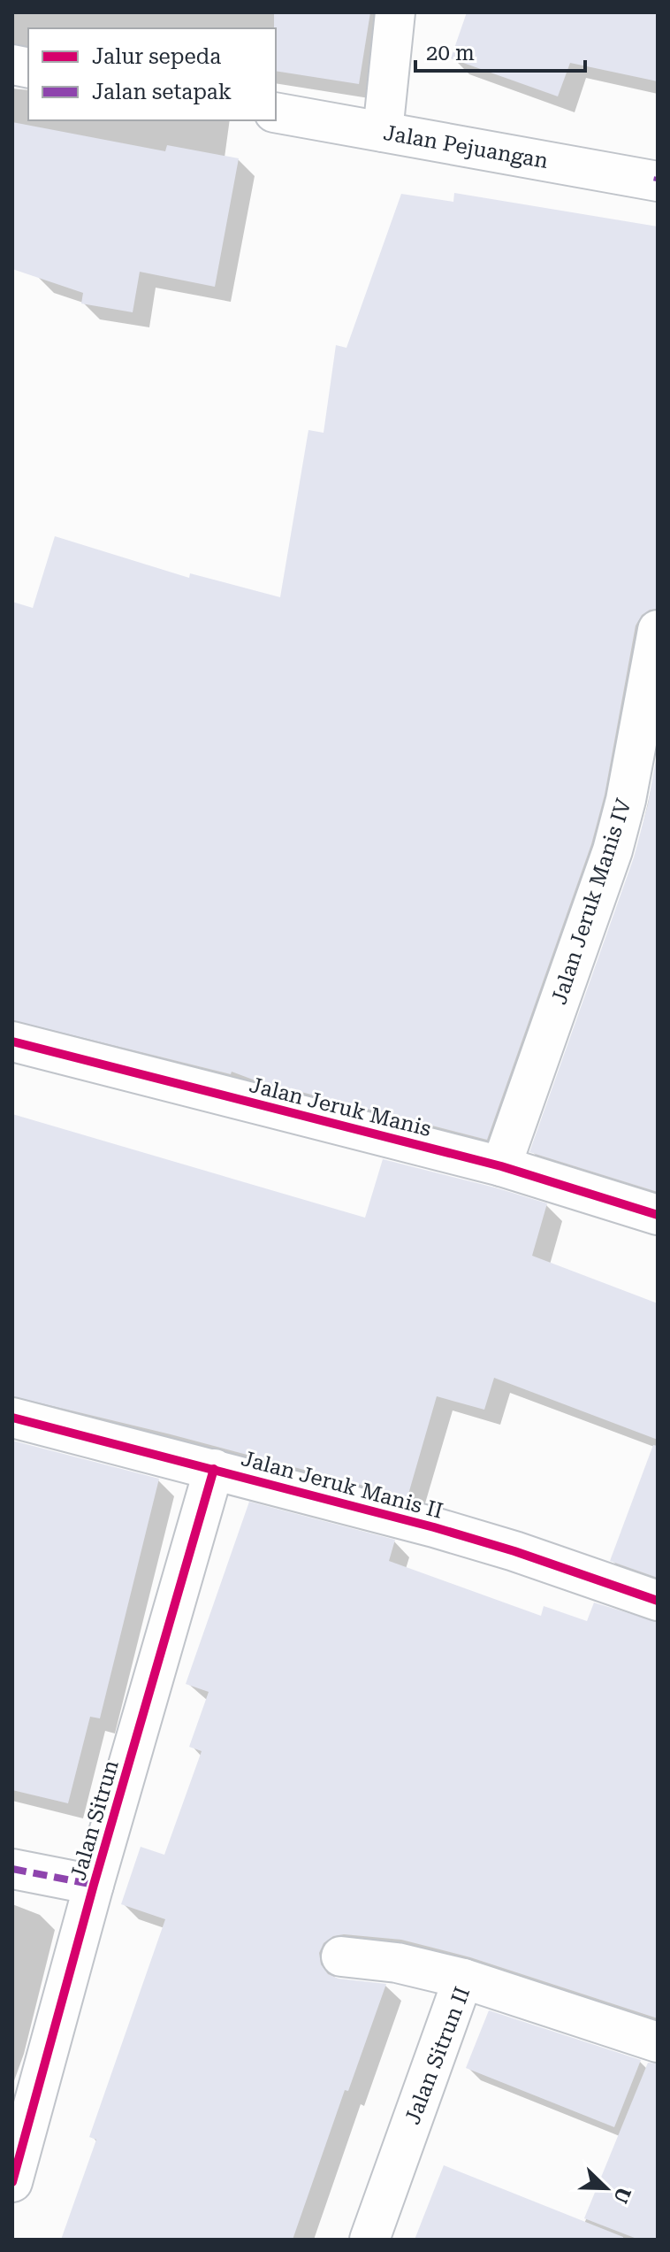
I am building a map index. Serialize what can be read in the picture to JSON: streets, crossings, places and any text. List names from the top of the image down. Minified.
{"streets":{"street":["Jalan Pejuangan","Jalan Jeruk Manis IV","Jalan Jeruk Manis","Jalan Jeruk Manis II","Jalan Sitrun","Jalan Sitrun II"]},"crossings":[["Jalan Jeruk Manis IV","Jalan Jeruk Manis"],["Jalan Jeruk Manis II","Jalan Sitrun"]],"legend":["Jalur sepeda","Jalan setapak"],"scale_bar":"20 m","north":"bottom right"}
